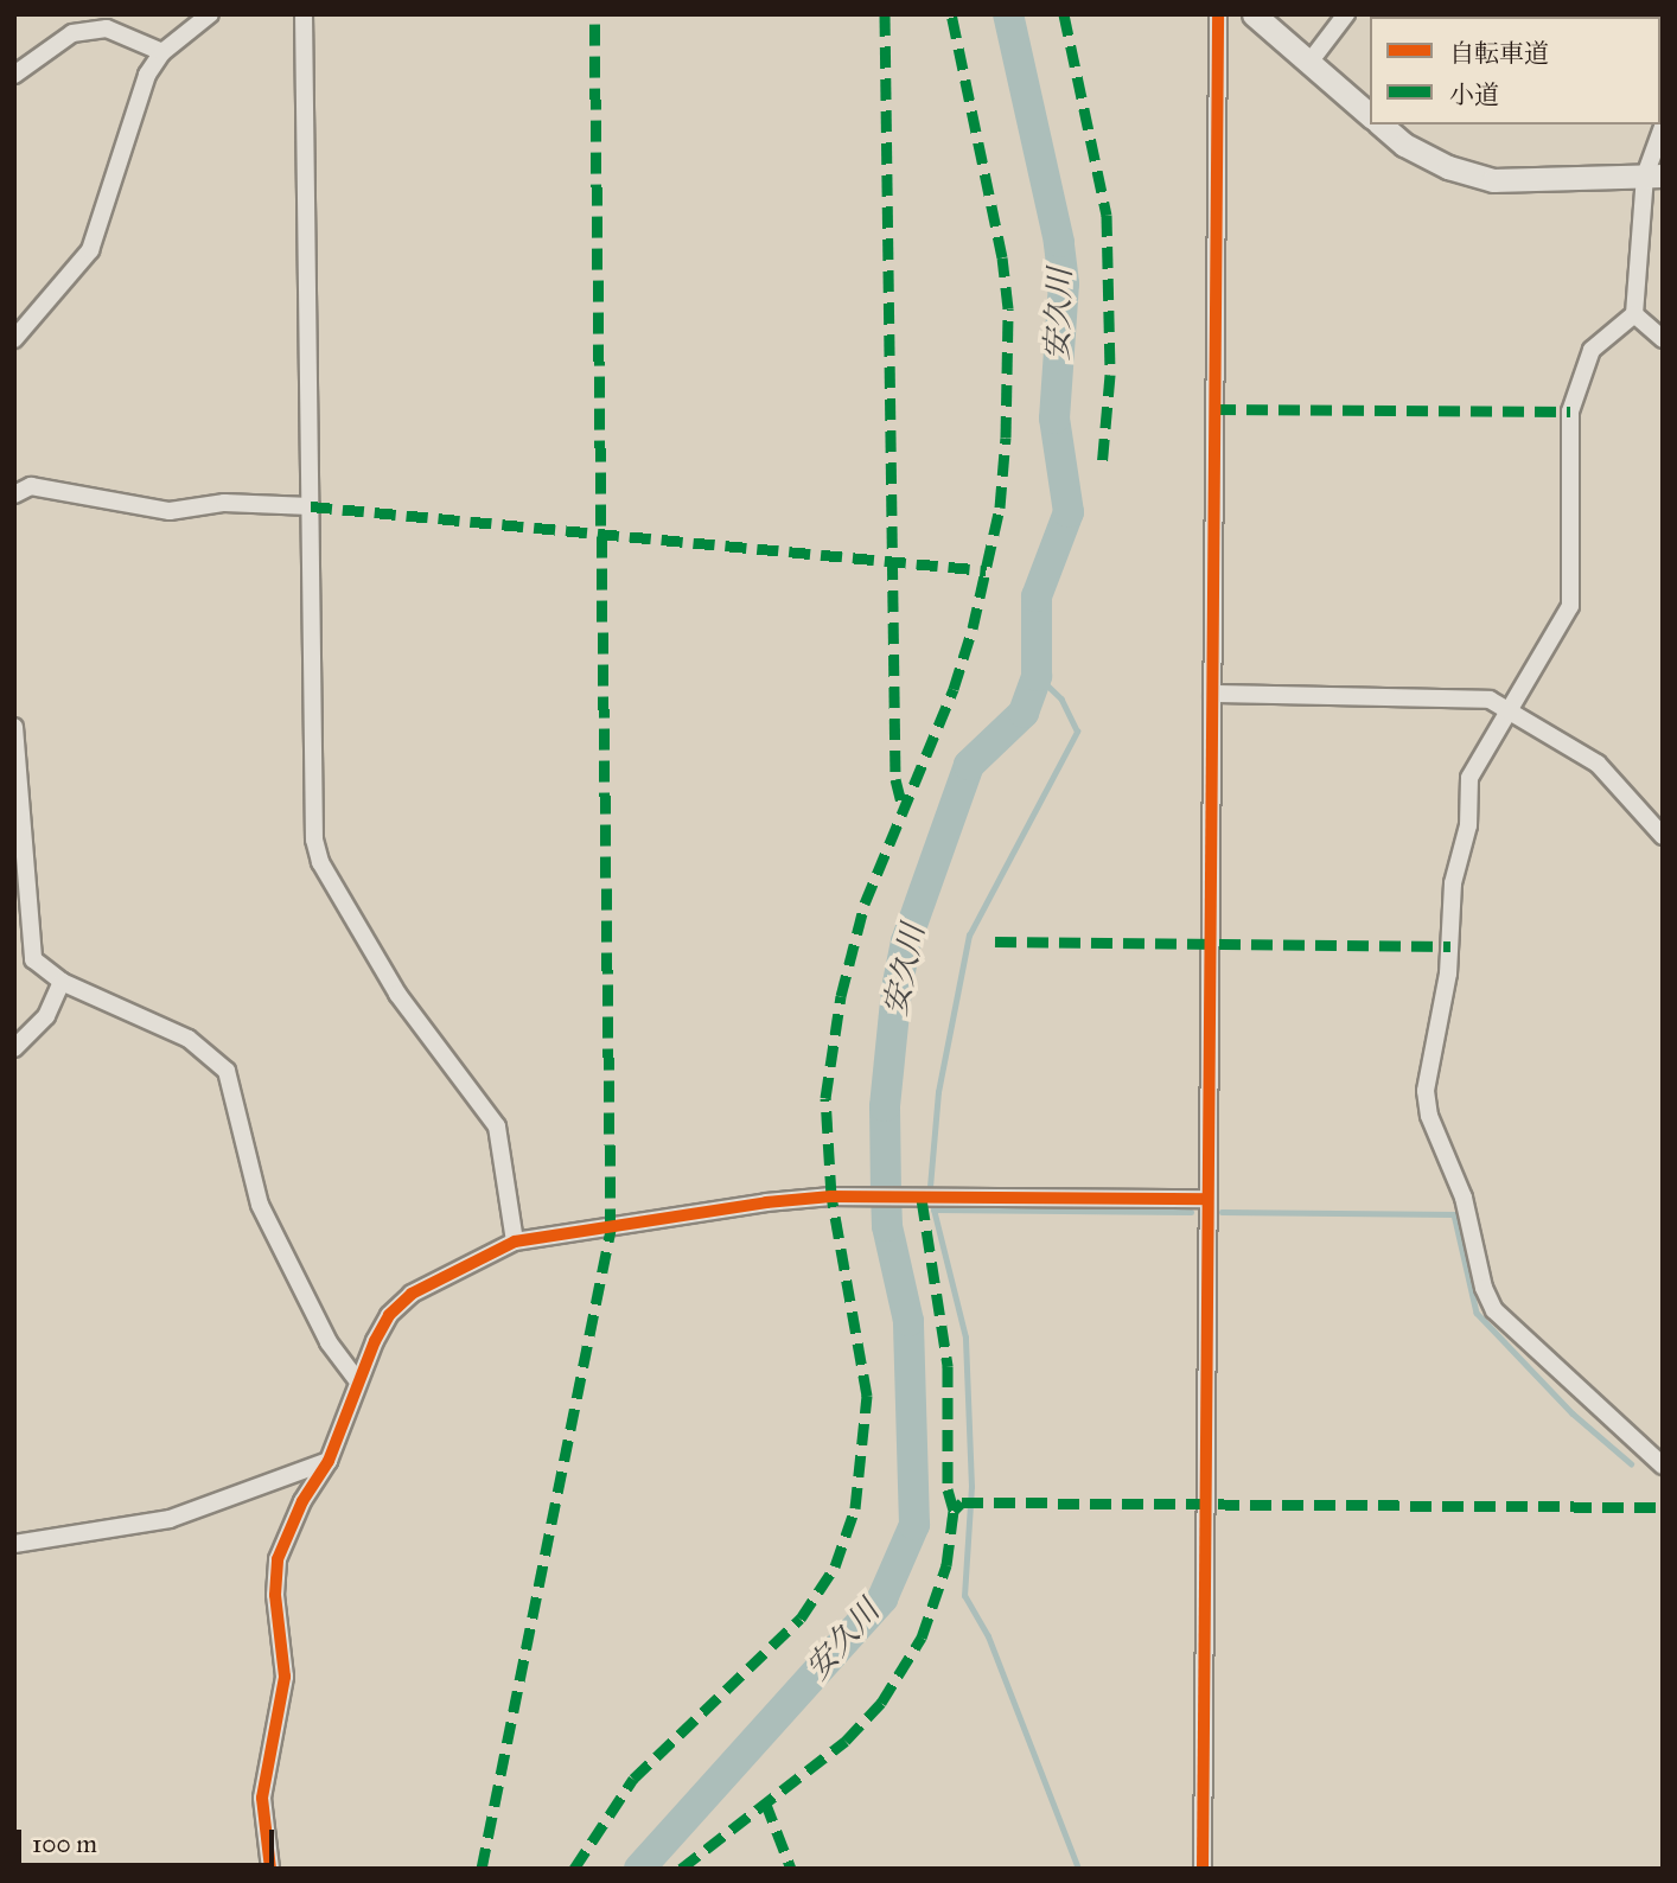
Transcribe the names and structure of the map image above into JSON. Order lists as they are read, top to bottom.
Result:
{
  "water": ["安久川"],
  "legend": ["自転車道", "小道"],
  "scale_bar": "100 m"
}
